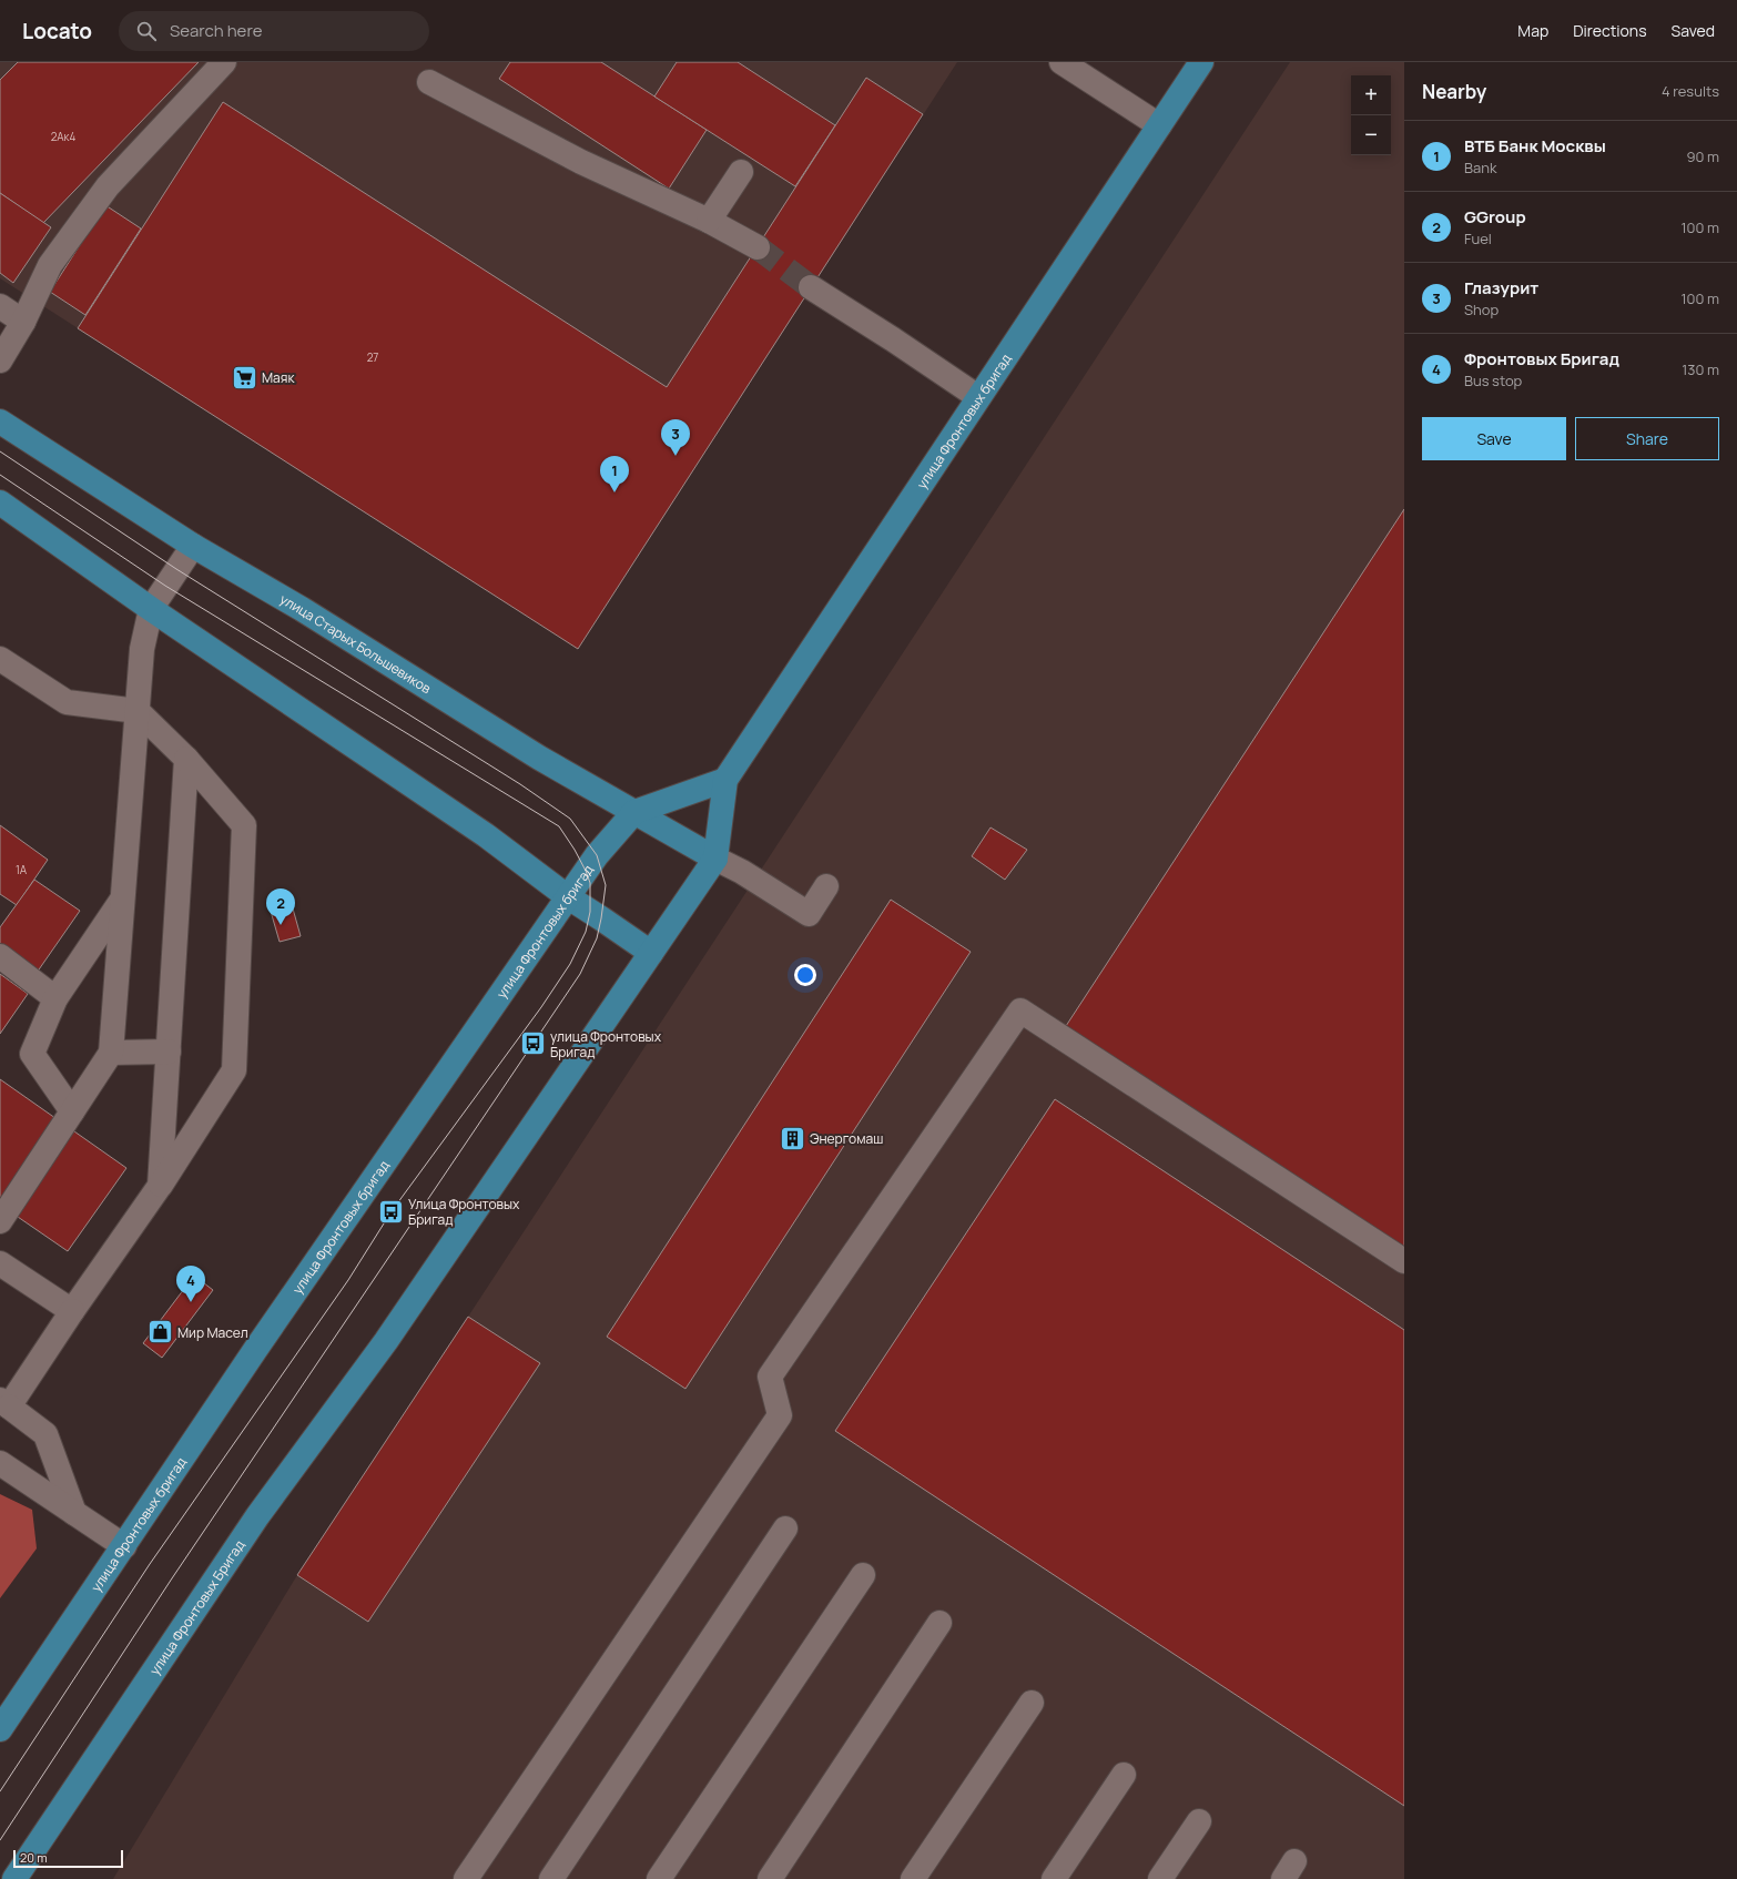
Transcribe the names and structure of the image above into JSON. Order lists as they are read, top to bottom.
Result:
{
  "streets": {
    "main road": ["улица Фронтовых бригад", "улица Старых Большевиков", "улица Фронтовых Бригад"]
  },
  "crossings": [
    ["улица Фронтовых бригад", "улица Старых Большевиков"],
    ["улица Фронтовых бригад", "улица Фронтовых Бригад"]
  ],
  "places": {
    "supermarket": ["Маяк"],
    "bus stop": ["улица Фронтовых Бригад", "Улица Фронтовых Бригад"],
    "building": ["Энергомаш"],
    "shop": ["Мир Масел"]
  },
  "house_numbers": ["2Ак4", "27", "1А"],
  "scale_bar": "20 m",
  "page": {
    "header": "Locato",
    "search": "Search here",
    "nav": ["Map", "Directions", "Saved"],
    "heading": ["Nearby", "4 results"],
    "map_buttons": ["+", "−"],
    "list": [
      {
        "mark": "1",
        "name": "ВТБ Банк Москвы",
        "note": "Bank",
        "value": "90 m"
      },
      {
        "mark": "2",
        "name": "GGroup",
        "note": "Fuel",
        "value": "100 m"
      },
      {
        "mark": "3",
        "name": "Глазурит",
        "note": "Shop",
        "value": "100 m"
      },
      {
        "mark": "4",
        "name": "Фронтовых Бригад",
        "note": "Bus stop",
        "value": "130 m"
      }
    ],
    "buttons": ["Save", "Share"],
    "pins": [
      "3",
      "1",
      "2",
      "4"
    ],
    "scale": "20 m"
  }
}
